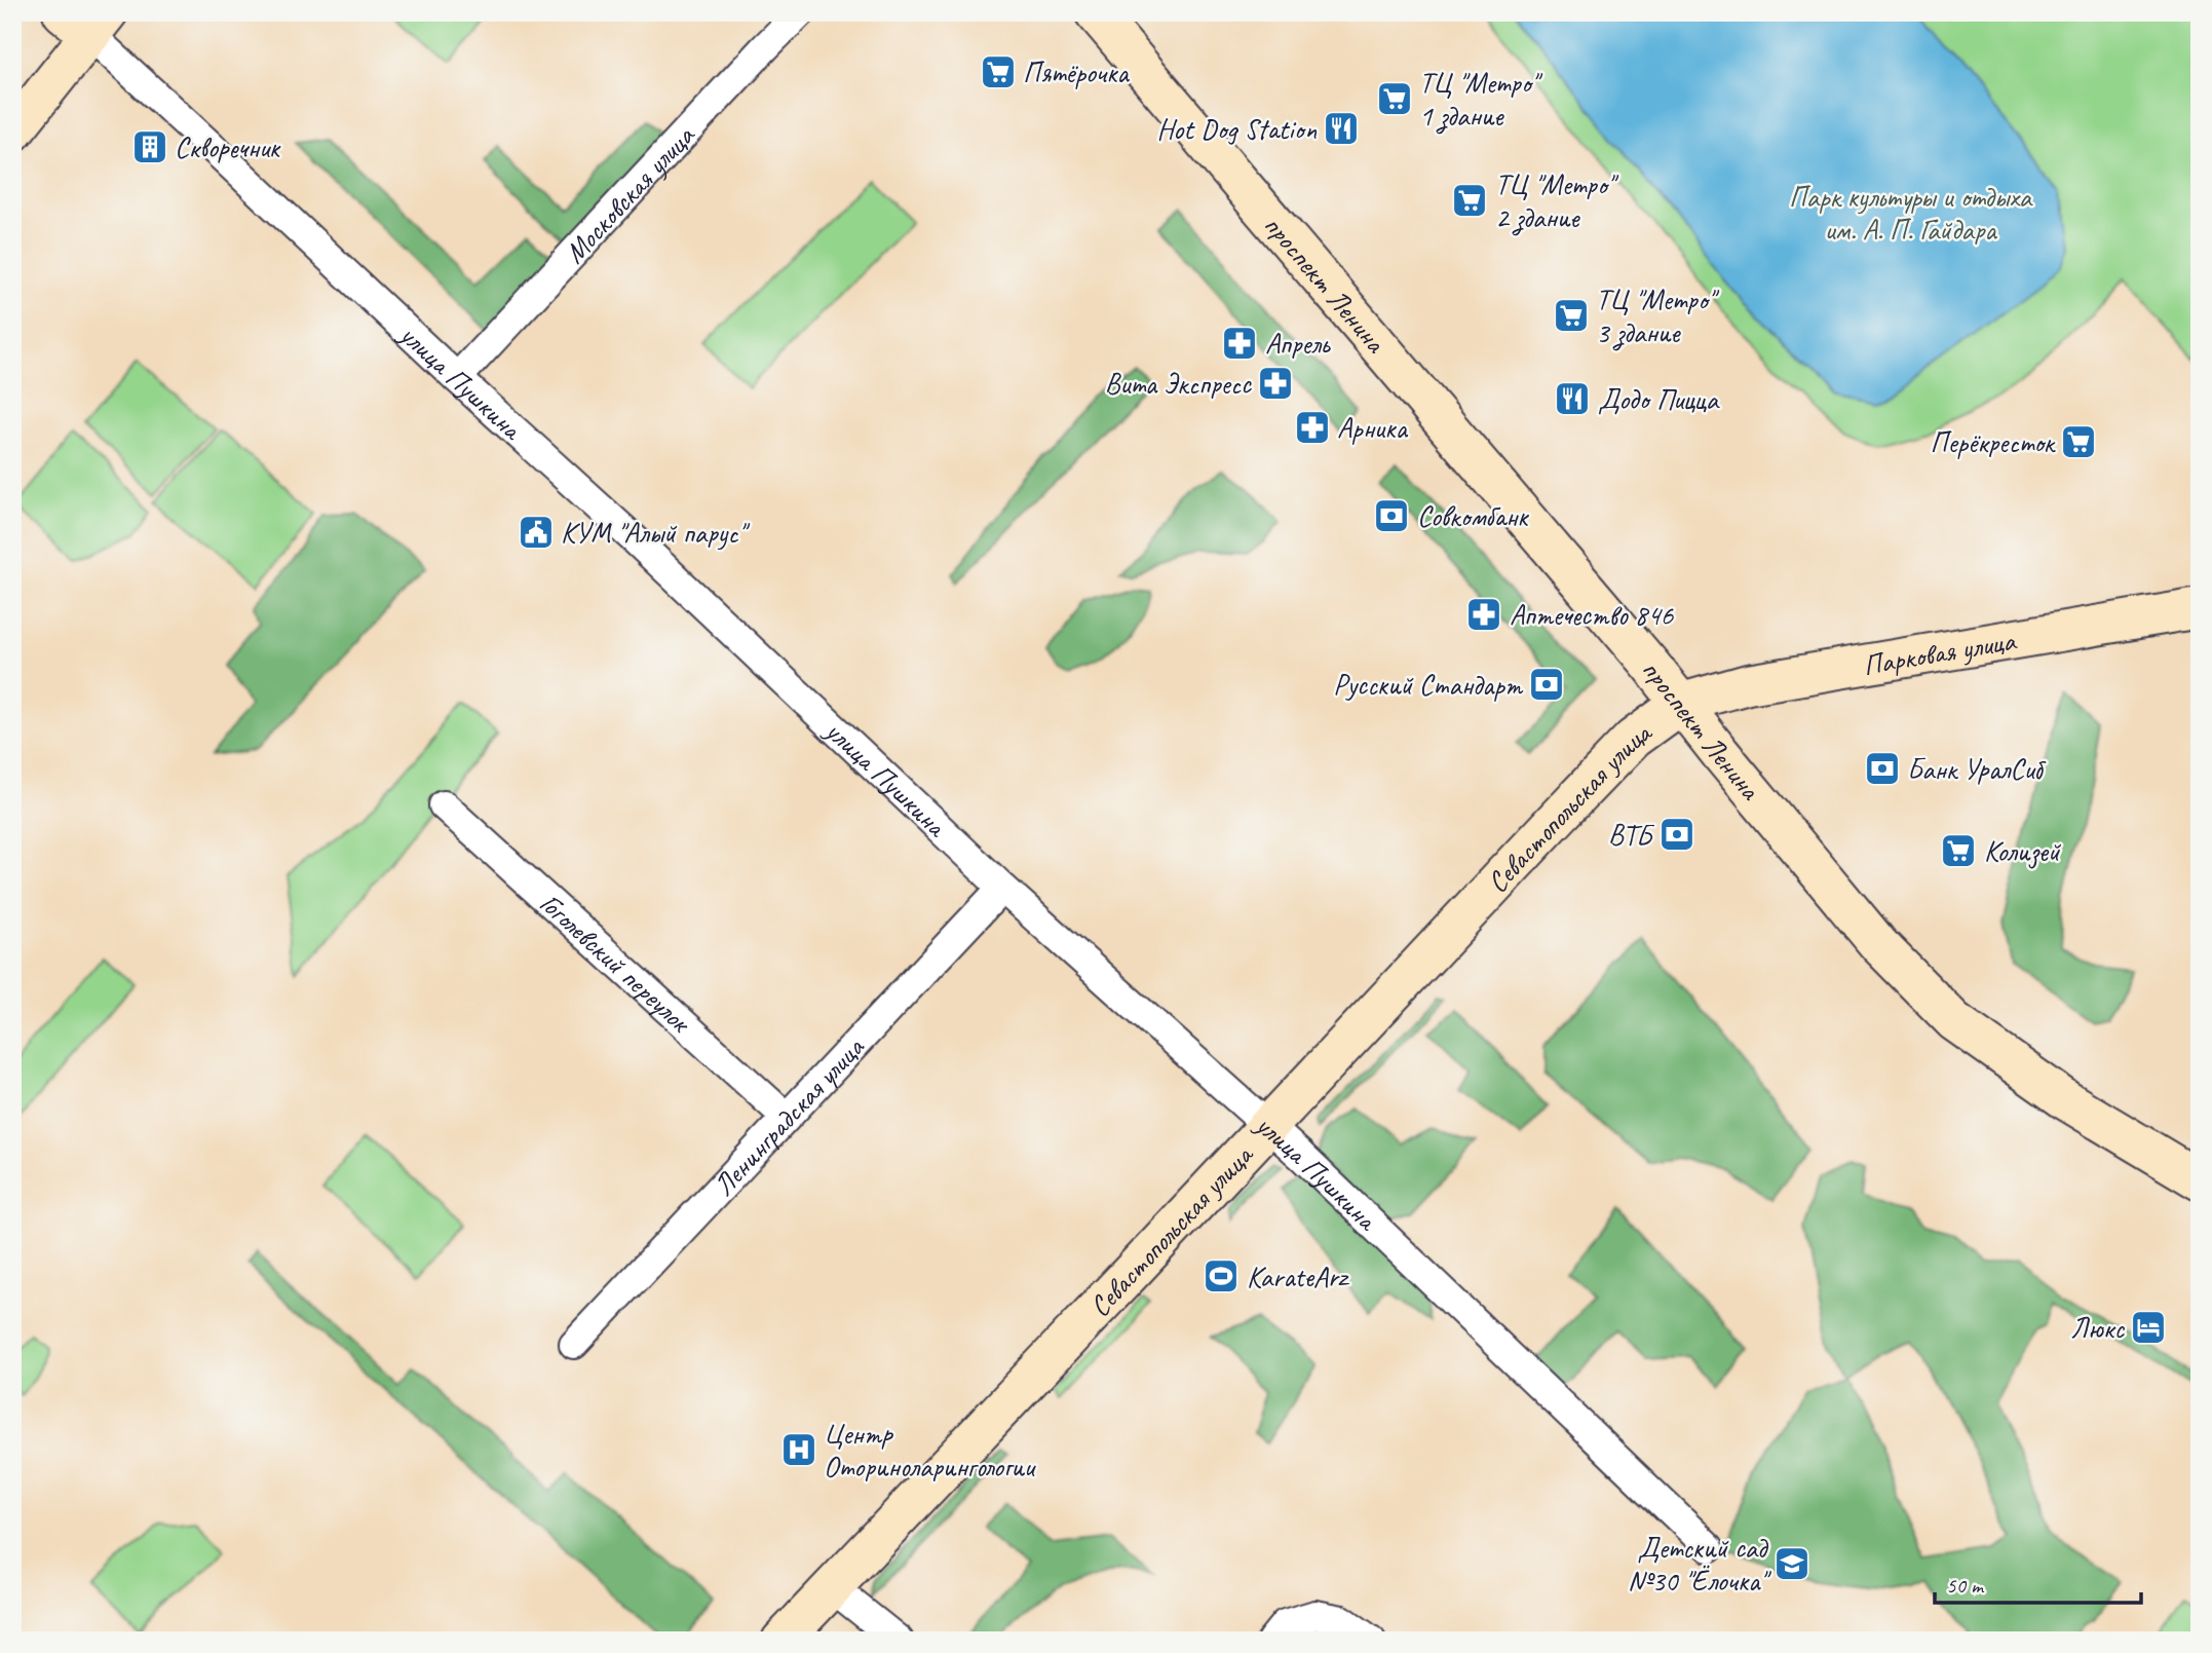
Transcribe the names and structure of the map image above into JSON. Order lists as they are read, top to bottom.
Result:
{
  "streets": {
    "street": [
      "Московская улица",
      "проспект Ленина",
      "улица Пушкина",
      "Парковая улица",
      "Севастопольская улица",
      "Гоголевский переулок",
      "Ленинградская улица"
    ]
  },
  "crossings": [
    ["Московская улица", "улица Пушкина"],
    ["проспект Ленина", "Парковая улица"],
    ["проспект Ленина", "Севастопольская улица"],
    ["улица Пушкина", "Севастопольская улица"],
    ["улица Пушкина", "Ленинградская улица"],
    ["Парковая улица", "Севастопольская улица"],
    ["Гоголевский переулок", "Ленинградская улица"]
  ],
  "parks": ["Парк культуры и отдыха им. А. П. Гайдара"],
  "places": {
    "supermarket": [
      "Пятёрочка",
      "ТЦ \"Метро\" 1 здание",
      "ТЦ \"Метро\" 2 здание",
      "ТЦ \"Метро\" 3 здание",
      "Перёкресток",
      "Колизей"
    ],
    "restaurant": ["Hot Dog Station", "Додо Пицца"],
    "building": ["Скворечник"],
    "pharmacy": [
      "Апрель",
      "Вита Экспресс",
      "Арника",
      "Аптечество 846"
    ],
    "bank": [
      "Совкомбанк",
      "Русский Стандарт",
      "Банк УралСиб",
      "ВТБ"
    ],
    "public building": ["КУМ \"Алый парус\""],
    "sports": ["KarateArz"],
    "hotel": ["Люкс"],
    "hospital": ["Центр Оториноларингологии"],
    "school or university": ["Детский сад №30 \"Ёлочка\""]
  },
  "scale_bar": "50 m"
}
